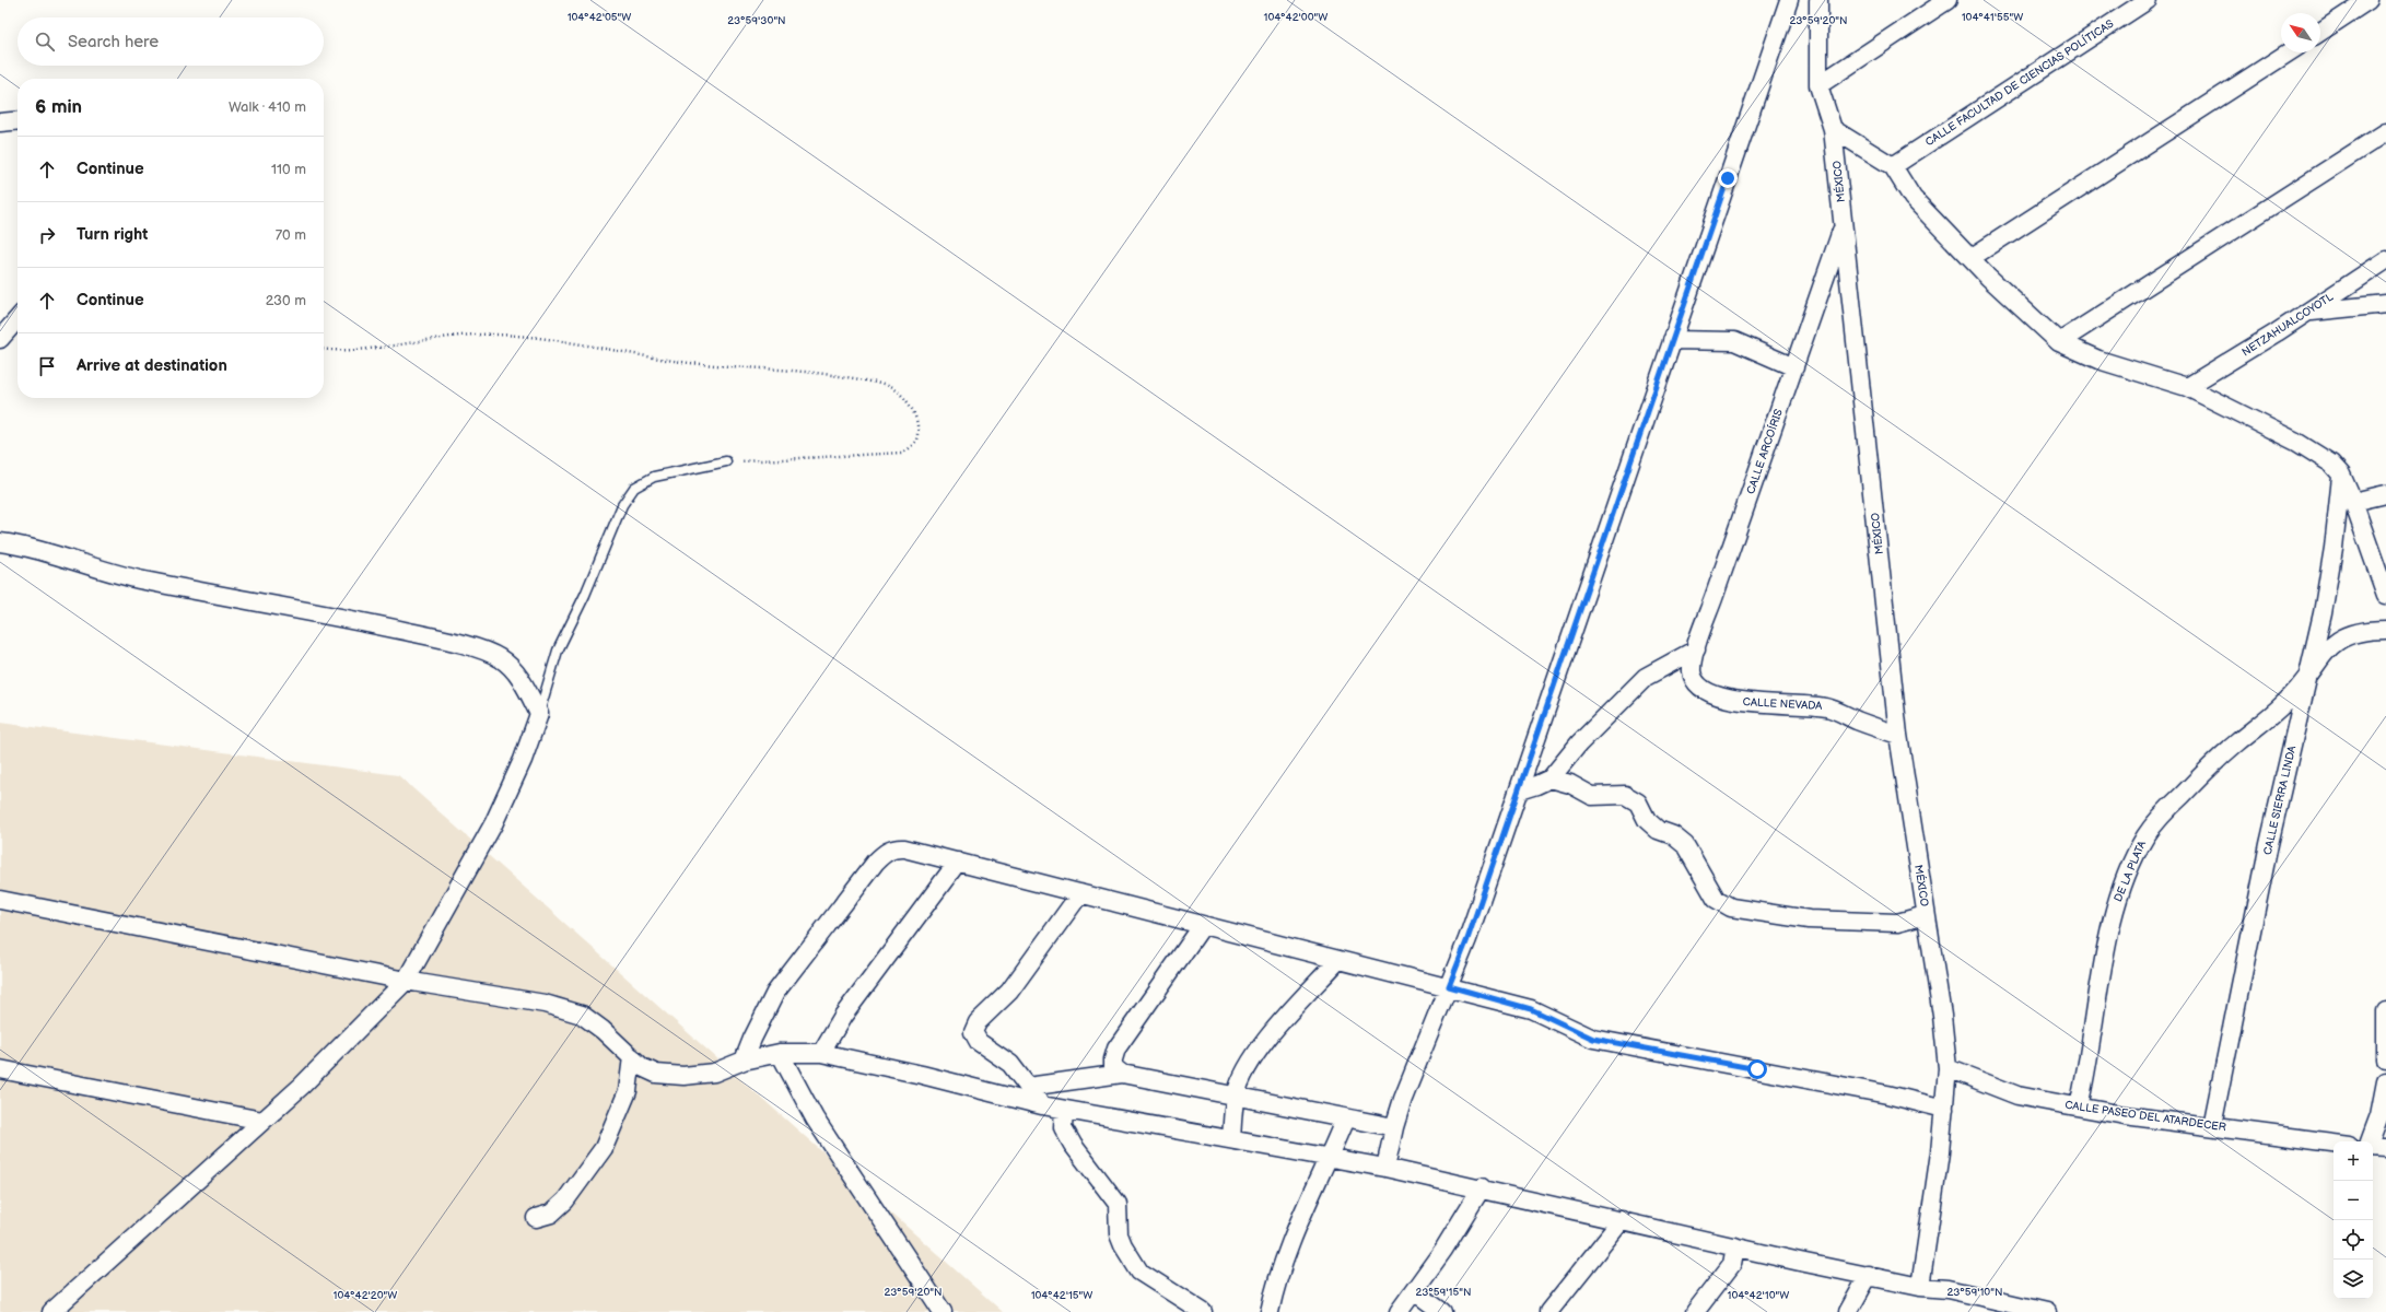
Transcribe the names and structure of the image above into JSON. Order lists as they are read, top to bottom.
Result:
{
  "streets": {
    "street": [
      "CALLE FACULTAD DE CIENCIAS POLÍTICAS",
      "MÉXICO",
      "NETZAHUALCOYOTL",
      "CALLE ARCOÍRIS",
      "CALLE NEVADA",
      "CALLE SIERRA LINDA",
      "DE LA PLATA",
      "CALLE PASEO DEL ATARDECER"
    ]
  },
  "crossings": [
    ["MÉXICO", "CALLE ARCOÍRIS"],
    ["MÉXICO", "CALLE NEVADA"],
    ["MÉXICO", "CALLE PASEO DEL ATARDECER"],
    ["CALLE ARCOÍRIS", "CALLE NEVADA"],
    ["CALLE SIERRA LINDA", "DE LA PLATA"],
    ["CALLE SIERRA LINDA", "CALLE PASEO DEL ATARDECER"],
    ["DE LA PLATA", "CALLE PASEO DEL ATARDECER"]
  ],
  "north": "top left",
  "page": {
    "search": "Search here",
    "heading": ["6 min", "Walk · 410 m"],
    "list": [
      ["Continue", "110 m"],
      ["Turn right", "70 m"],
      ["Continue", "230 m"],
      "Arrive at destination"
    ],
    "map_buttons": ["+", "−"]
  },
  "coordinates": [
    "104°41'55\"W",
    "104°42'05\"W",
    "104°42'00\"W",
    "23°59'30\"N",
    "23°59'20\"N",
    "23°59'15\"N",
    "23°59'10\"N",
    "104°42'20\"W",
    "104°42'15\"W",
    "104°42'10\"W"
  ]
}
